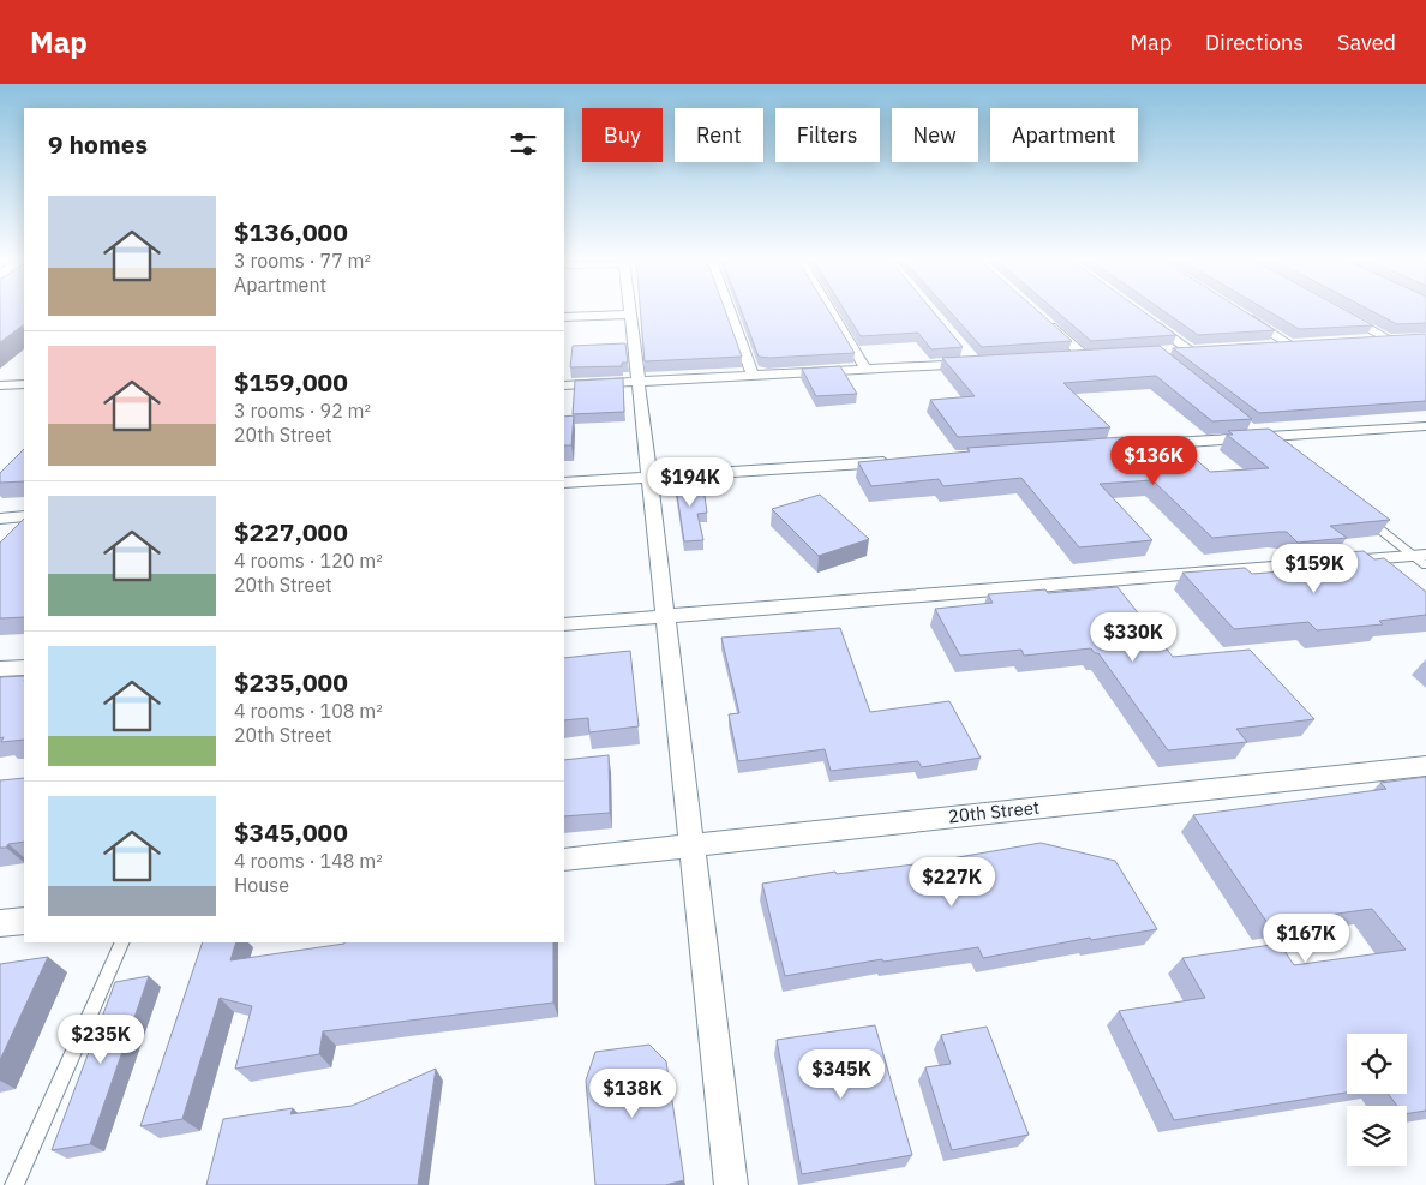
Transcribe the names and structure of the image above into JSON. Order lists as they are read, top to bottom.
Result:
{
  "streets": {
    "street": ["20th Street"]
  },
  "page": {
    "header": "Map",
    "nav": ["Map", "Directions", "Saved"],
    "chip": [
      "Buy",
      "Rent",
      "Filters",
      "New",
      "Apartment"
    ],
    "heading": "9 homes",
    "list": [
      {
        "name": "$136,000",
        "note": "3 rooms · 77 m² · Apartment"
      },
      {
        "name": "$159,000",
        "note": "3 rooms · 92 m² · 20th Street"
      },
      {
        "name": "$227,000",
        "note": "4 rooms · 120 m² · 20th Street"
      },
      {
        "name": "$235,000",
        "note": "4 rooms · 108 m² · 20th Street"
      },
      {
        "name": "$345,000",
        "note": "4 rooms · 148 m² · House"
      }
    ],
    "price": [
      "$136K",
      "$194K",
      "$159K",
      "$330K",
      "$227K",
      "$167K",
      "$235K",
      "$345K",
      "$138K"
    ]
  }
}
